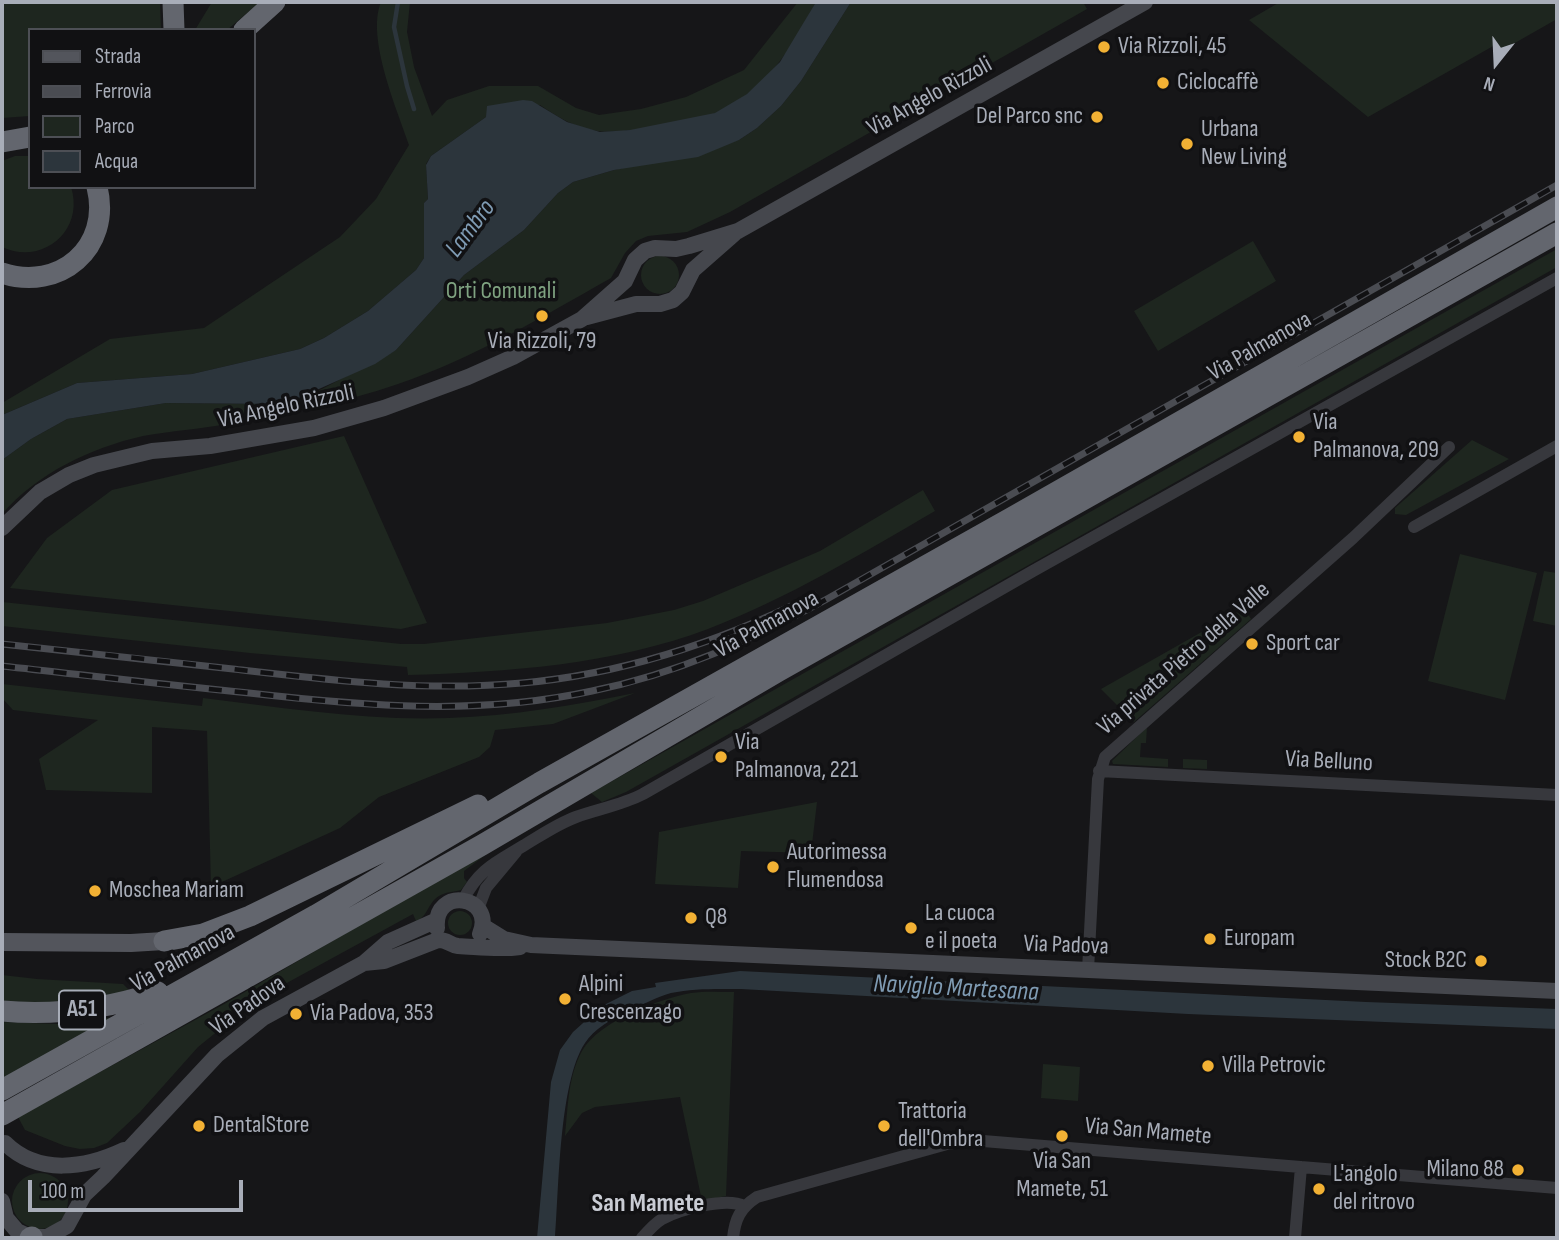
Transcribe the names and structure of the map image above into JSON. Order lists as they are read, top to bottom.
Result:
{
  "streets": {
    "highway": ["Via Palmanova", "A51"],
    "street": [
      "Via Angelo Rizzoli",
      "Via privata Pietro della Valle",
      "Via Belluno",
      "Via Padova",
      "Via San Mamete"
    ]
  },
  "crossings": [
    ["Via Palmanova", "A51"],
    ["Via privata Pietro della Valle", "Via Belluno"],
    ["Via privata Pietro della Valle", "Via Padova"]
  ],
  "districts": ["San Mamete"],
  "water": ["Lambro", "Naviglio Martesana"],
  "parks": ["Orti Comunali"],
  "places": [
    "Via Rizzoli, 45",
    "Ciclocaffè",
    "Del Parco snc",
    "Urbana New Living",
    "Via Rizzoli, 79",
    "Via Palmanova, 209",
    "Sport car",
    "Via Palmanova, 221",
    "Autorimessa Flumendosa",
    "Moschea Mariam",
    "Q8",
    "La cuoca e il poeta",
    "Europam",
    "Stock B2C",
    "Alpini Crescenzago",
    "Via Padova, 353",
    "Villa Petrovic",
    "DentalStore",
    "Trattoria dell'Ombra",
    "Via San Mamete, 51",
    "Milano 88",
    "L'angolo del ritrovo"
  ],
  "legend": [
    "Strada",
    "Ferrovia",
    "Parco",
    "Acqua"
  ],
  "scale_bar": "100 m",
  "north": "bottom"
}
